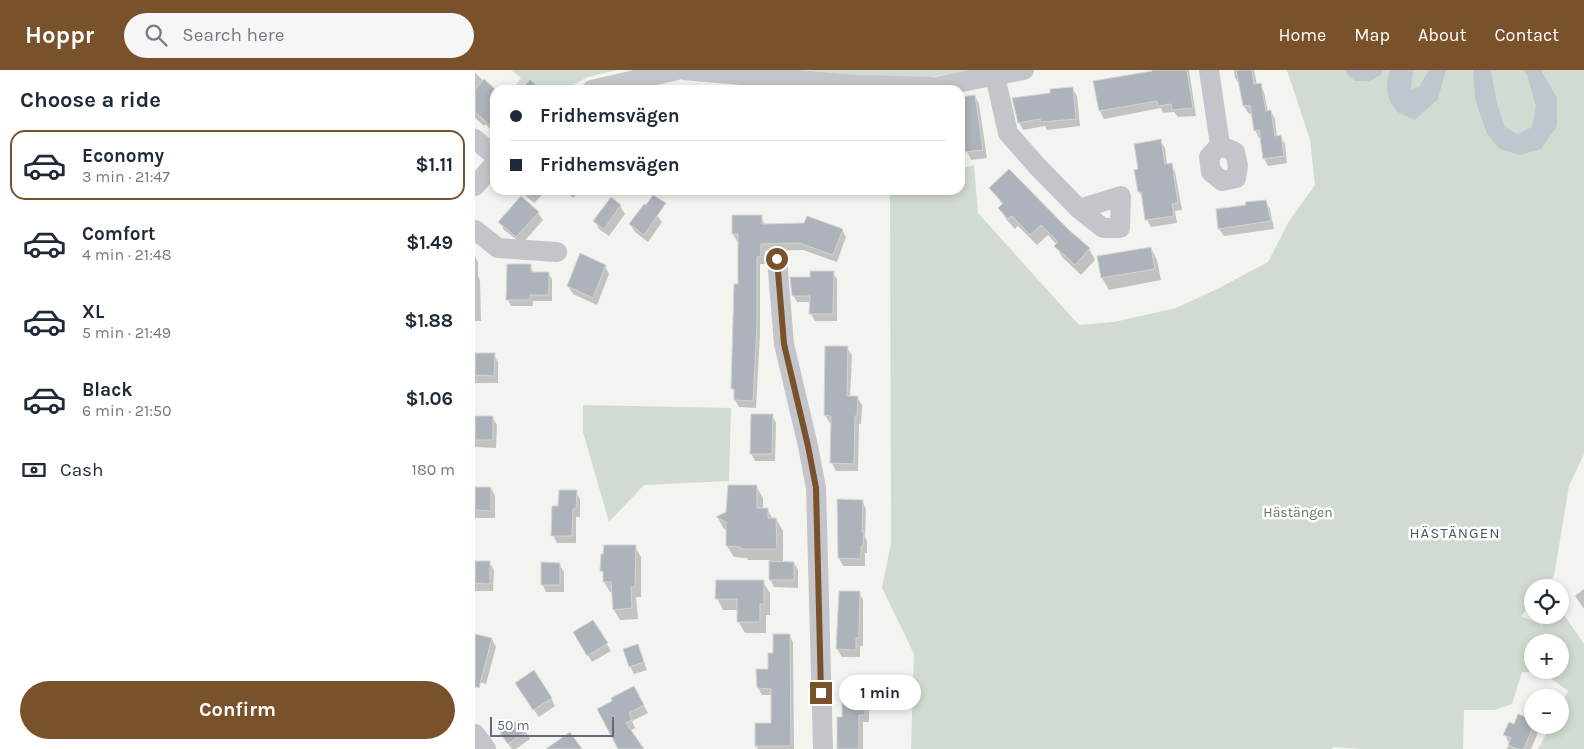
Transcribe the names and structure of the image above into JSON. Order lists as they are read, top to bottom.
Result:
{
  "districts": ["HÄSTÄNGEN"],
  "parks": ["Hästängen"],
  "scale_bar": "50 m",
  "page": {
    "header": "Hoppr",
    "search": "Search here",
    "nav": [
      "Home",
      "Map",
      "About",
      "Contact"
    ],
    "heading": "Choose a ride",
    "banner": ["Fridhemsvägen", "Fridhemsvägen"],
    "list": [
      {
        "name": "Economy",
        "note": "3 min · 21:47",
        "value": "$1.11"
      },
      {
        "name": "Comfort",
        "note": "4 min · 21:48",
        "value": "$1.49"
      },
      {
        "name": "XL",
        "note": "5 min · 21:49",
        "value": "$1.88"
      },
      {
        "name": "Black",
        "note": "6 min · 21:50",
        "value": "$1.06"
      }
    ],
    "pay": ["Cash", "180 m"],
    "map_buttons": ["+", "−"],
    "buttons": "Confirm",
    "bubble": "1 min",
    "scale": "50 m"
  }
}
